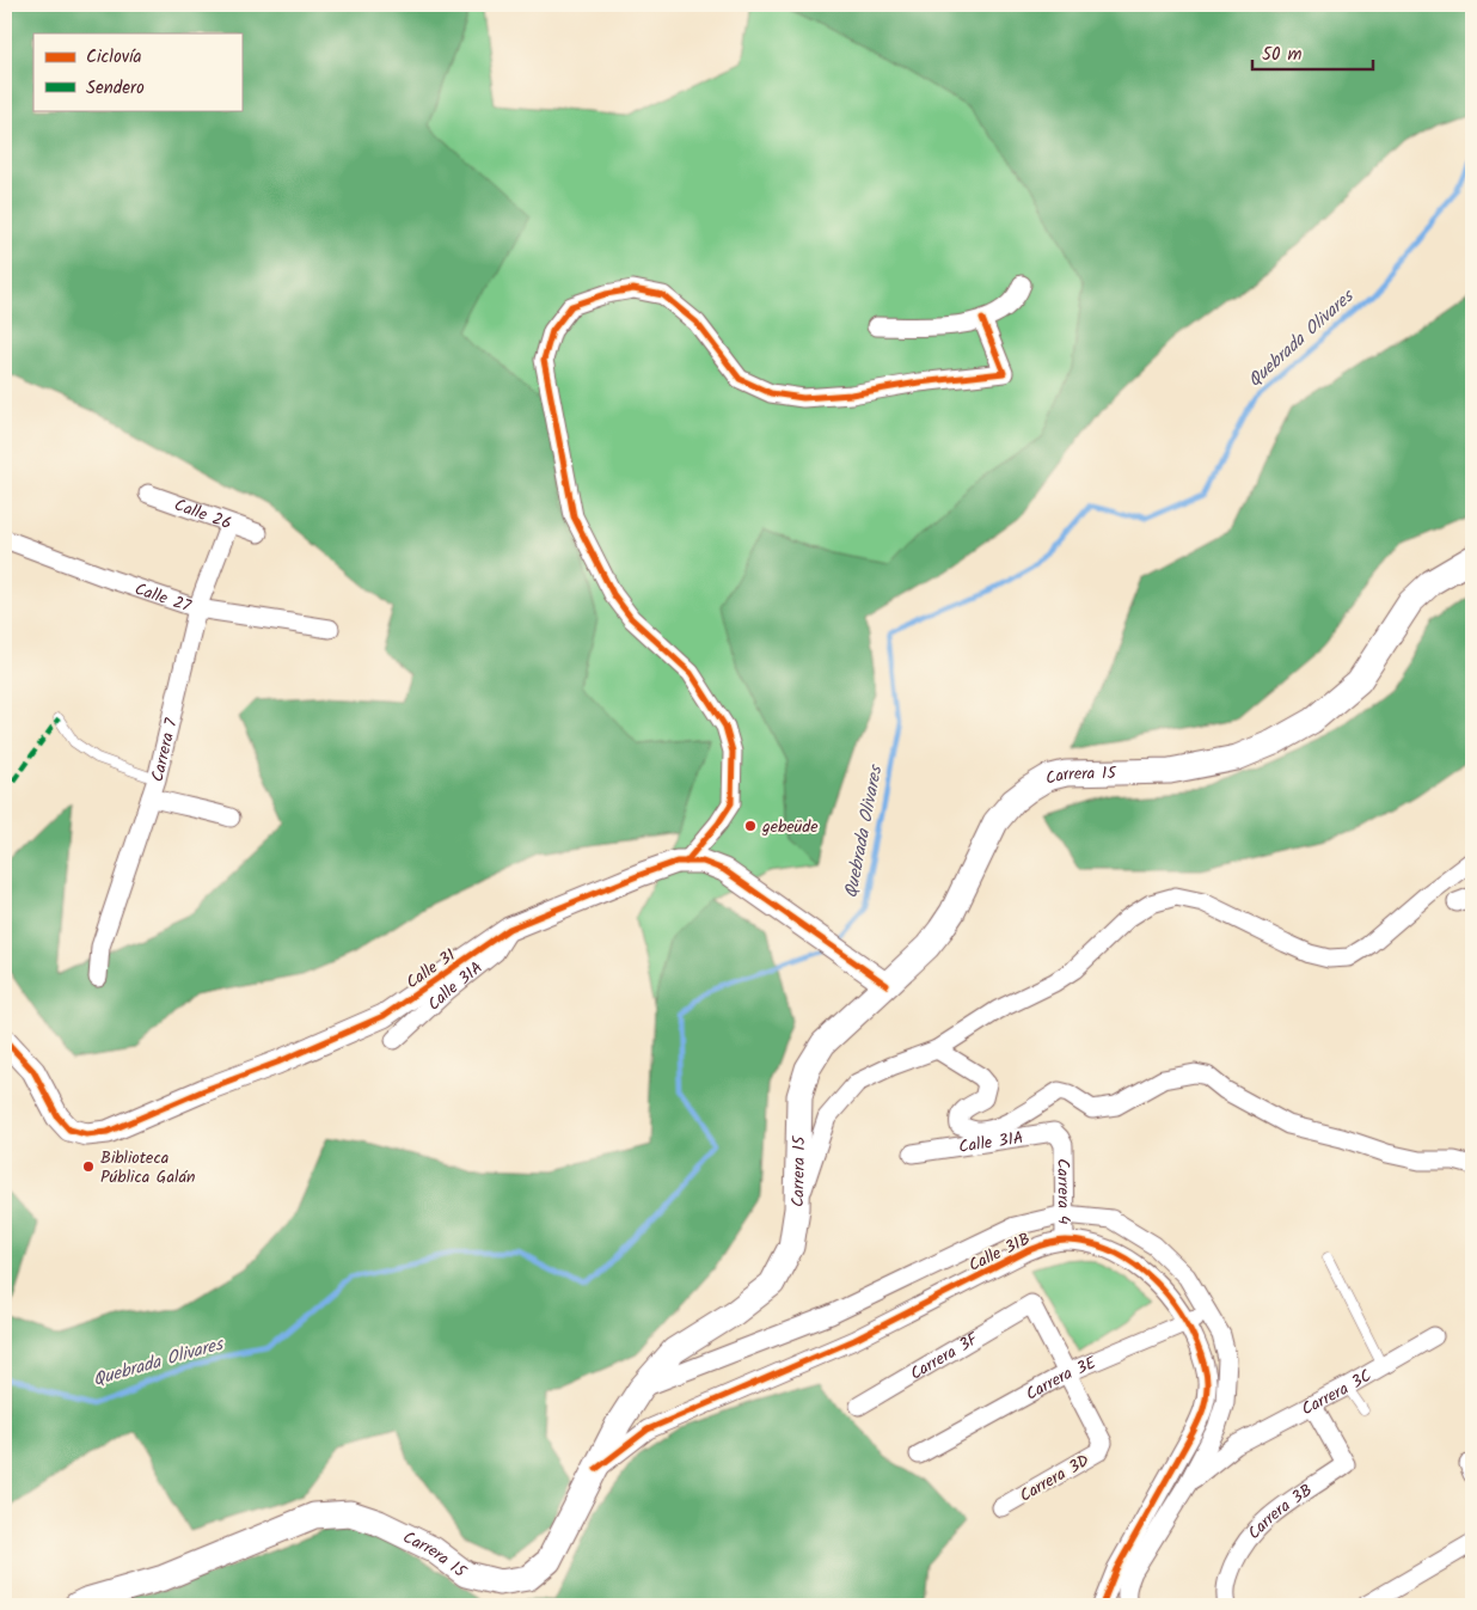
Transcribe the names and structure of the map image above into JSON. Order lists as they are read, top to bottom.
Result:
{
  "streets": {
    "main road": ["Carrera 15"],
    "street": [
      "Calle 26",
      "Calle 27",
      "Carrera 7",
      "Calle 31",
      "Calle 31A",
      "Carrera 4",
      "Calle 31B",
      "Carrera 3F",
      "Carrera 3E",
      "Carrera 3C",
      "Carrera 3D",
      "Carrera 3B"
    ]
  },
  "crossings": [
    ["Calle 26", "Carrera 7"],
    ["Calle 27", "Carrera 7"],
    ["Carrera 15", "Calle 31"],
    ["Carrera 15", "Calle 31B"],
    ["Calle 31", "Calle 31A"],
    ["Calle 31A", "Carrera 4"],
    ["Carrera 4", "Calle 31B"],
    ["Calle 31B", "Carrera 3E"],
    ["Calle 31B", "Carrera 3C"],
    ["Carrera 3F", "Carrera 3E"],
    ["Carrera 3F", "Carrera 3D"],
    ["Carrera 3E", "Carrera 3D"],
    ["Carrera 3C", "Carrera 3B"]
  ],
  "water": ["Quebrada Olivares"],
  "places": ["gebeüde", "Biblioteca Pública Galán"],
  "legend": ["Ciclovía", "Sendero"],
  "scale_bar": "50 m"
}
